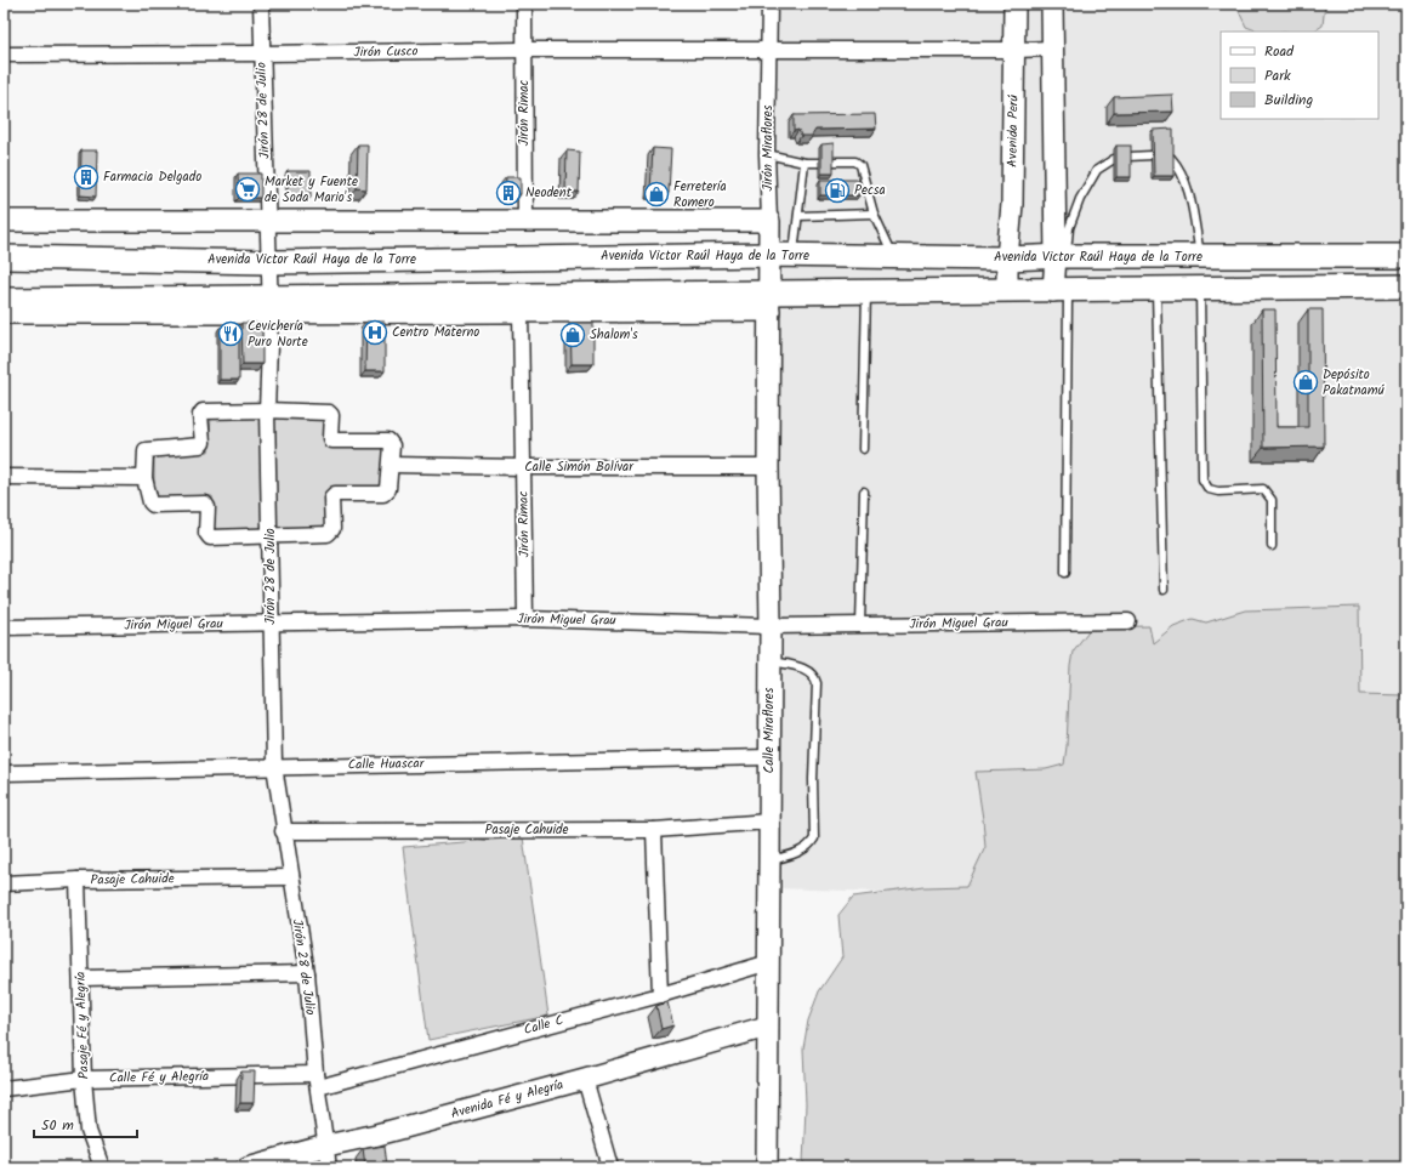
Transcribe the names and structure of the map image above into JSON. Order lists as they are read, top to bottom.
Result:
{
  "streets": {
    "main road": ["Avenida Victor Raúl Haya de la Torre"],
    "street": [
      "Jirón Cusco",
      "Jirón 28 de Julio",
      "Jirón Rimac",
      "Avenida Perú",
      "Jirón Miraflores",
      "Calle Simón Bolívar",
      "Jirón Miguel Grau",
      "Calle Miraflores",
      "Calle Huascar",
      "Pasaje Cahuide",
      "Pasaje Fé y Alegría",
      "Calle C",
      "Calle Fé y Alegría",
      "Avenida Fé y Alegría"
    ]
  },
  "crossings": [
    ["Jirón Cusco", "Jirón 28 de Julio"],
    ["Jirón Cusco", "Jirón Rimac"],
    ["Jirón Cusco", "Avenida Perú"],
    ["Jirón Cusco", "Jirón Miraflores"],
    ["Jirón 28 de Julio", "Avenida Victor Raúl Haya de la Torre"],
    ["Jirón 28 de Julio", "Jirón Miguel Grau"],
    ["Jirón 28 de Julio", "Calle Huascar"],
    ["Jirón 28 de Julio", "Pasaje Cahuide"],
    ["Jirón 28 de Julio", "Calle C"],
    ["Jirón 28 de Julio", "Calle Fé y Alegría"],
    ["Jirón 28 de Julio", "Avenida Fé y Alegría"],
    ["Jirón Rimac", "Calle Simón Bolívar"],
    ["Jirón Rimac", "Jirón Miguel Grau"],
    ["Avenida Perú", "Avenida Victor Raúl Haya de la Torre"],
    ["Jirón Miraflores", "Avenida Victor Raúl Haya de la Torre"],
    ["Jirón Miraflores", "Calle Miraflores"],
    ["Calle Simón Bolívar", "Calle Miraflores"],
    ["Jirón Miguel Grau", "Calle Miraflores"],
    ["Calle Miraflores", "Calle Huascar"],
    ["Calle Miraflores", "Pasaje Cahuide"],
    ["Calle Miraflores", "Calle C"],
    ["Calle Miraflores", "Avenida Fé y Alegría"],
    ["Pasaje Cahuide", "Pasaje Fé y Alegría"],
    ["Pasaje Fé y Alegría", "Calle Fé y Alegría"],
    ["Calle C", "Calle Fé y Alegría"]
  ],
  "places": {
    "building": ["Farmacia Delgado", "Neodent"],
    "supermarket": ["Market y Fuente de Soda Mario's"],
    "fuel station": ["Pecsa"],
    "shop": ["Ferretería Romero", "Shalom's", "Depósito Pakatnamú"],
    "hospital": ["Centro Materno"],
    "restaurant": ["Cevichería Puro Norte"]
  },
  "legend": ["Road", "Park", "Building"],
  "scale_bar": "50 m"
}
